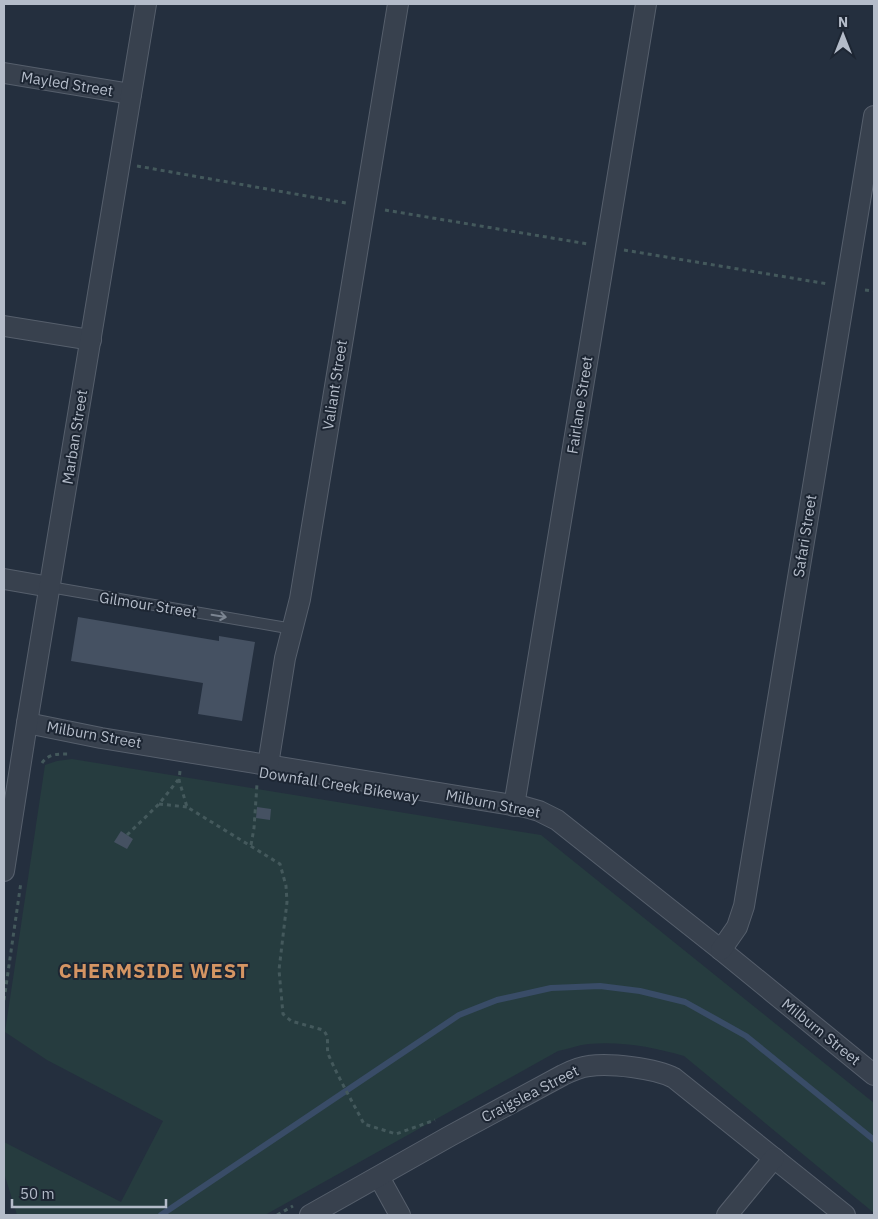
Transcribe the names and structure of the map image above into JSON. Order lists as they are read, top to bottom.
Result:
{
  "streets": {
    "street": [
      "Mayled Street",
      "Valiant Street",
      "Fairlane Street",
      "Marban Street",
      "Safari Street",
      "Gilmour Street",
      "Milburn Street",
      "Craigslea Street"
    ],
    "path": ["Downfall Creek Bikeway"]
  },
  "crossings": [
    ["Mayled Street", "Marban Street"],
    ["Valiant Street", "Gilmour Street"],
    ["Valiant Street", "Milburn Street"],
    ["Fairlane Street", "Milburn Street"],
    ["Marban Street", "Gilmour Street"],
    ["Marban Street", "Milburn Street"],
    ["Safari Street", "Milburn Street"]
  ],
  "one_way": ["Gilmour Street"],
  "districts": ["CHERMSIDE WEST"],
  "scale_bar": "50 m",
  "north": "top"
}
